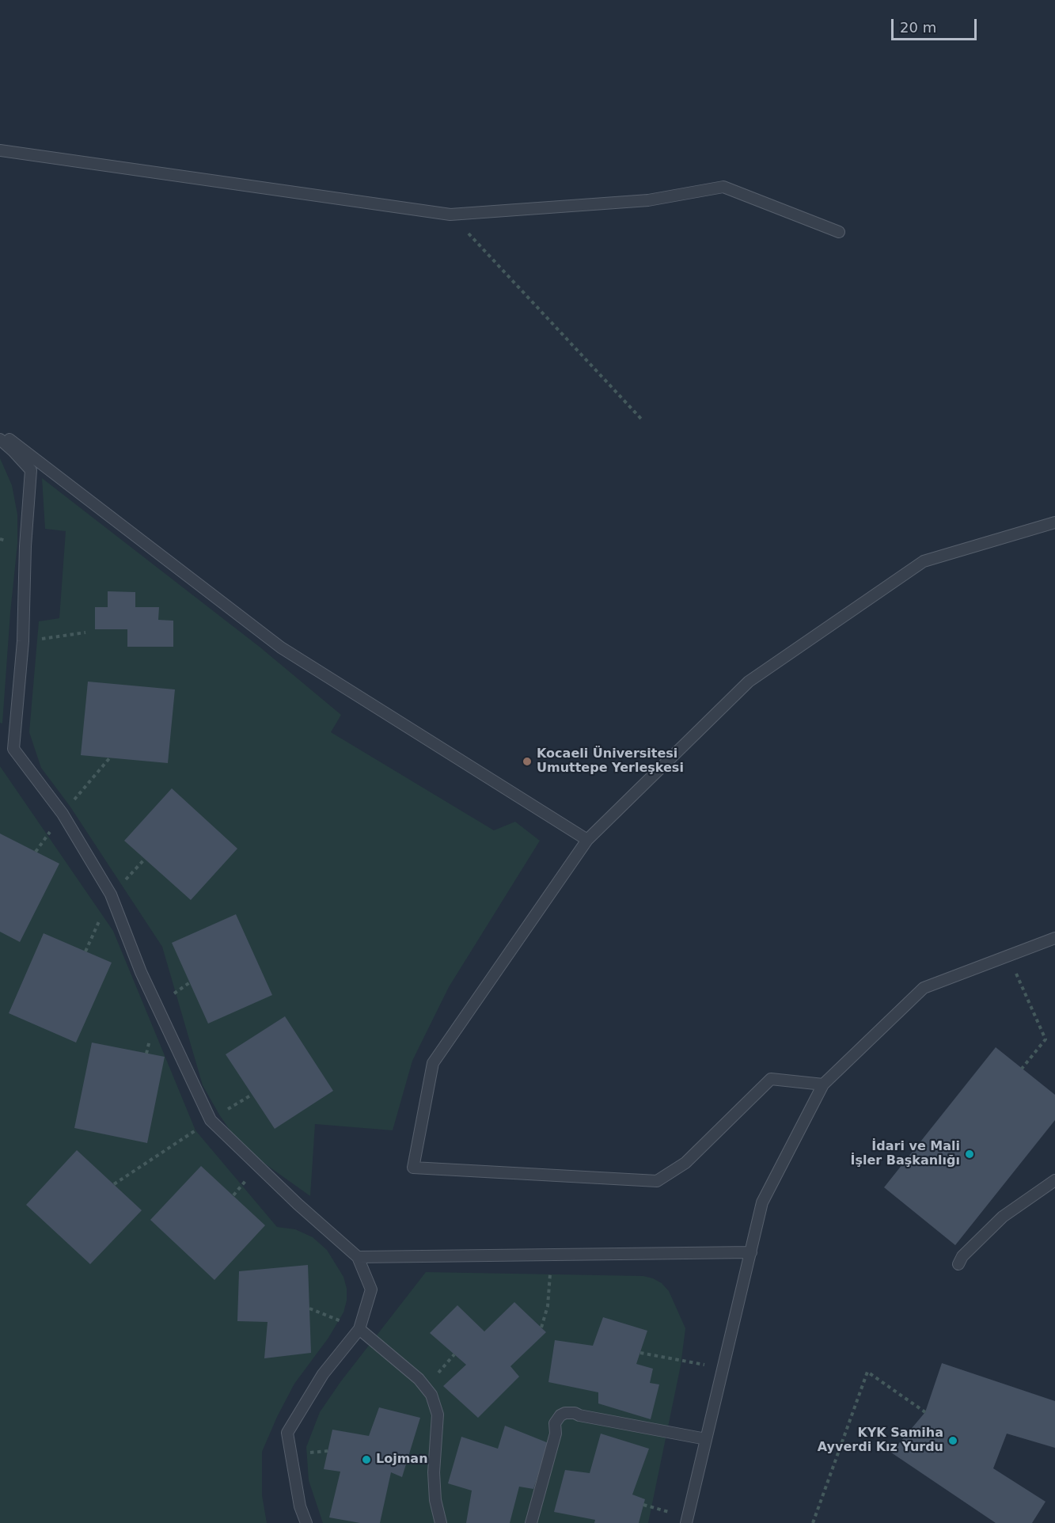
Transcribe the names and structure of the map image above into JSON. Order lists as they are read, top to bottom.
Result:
{
  "places": [
    "Kocaeli Üniversitesi Umuttepe Yerleşkesi",
    "İdari ve Mali İşler Başkanlığı",
    "KYK Samiha Ayverdi Kız Yurdu",
    "Lojman"
  ],
  "scale_bar": "20 m"
}
